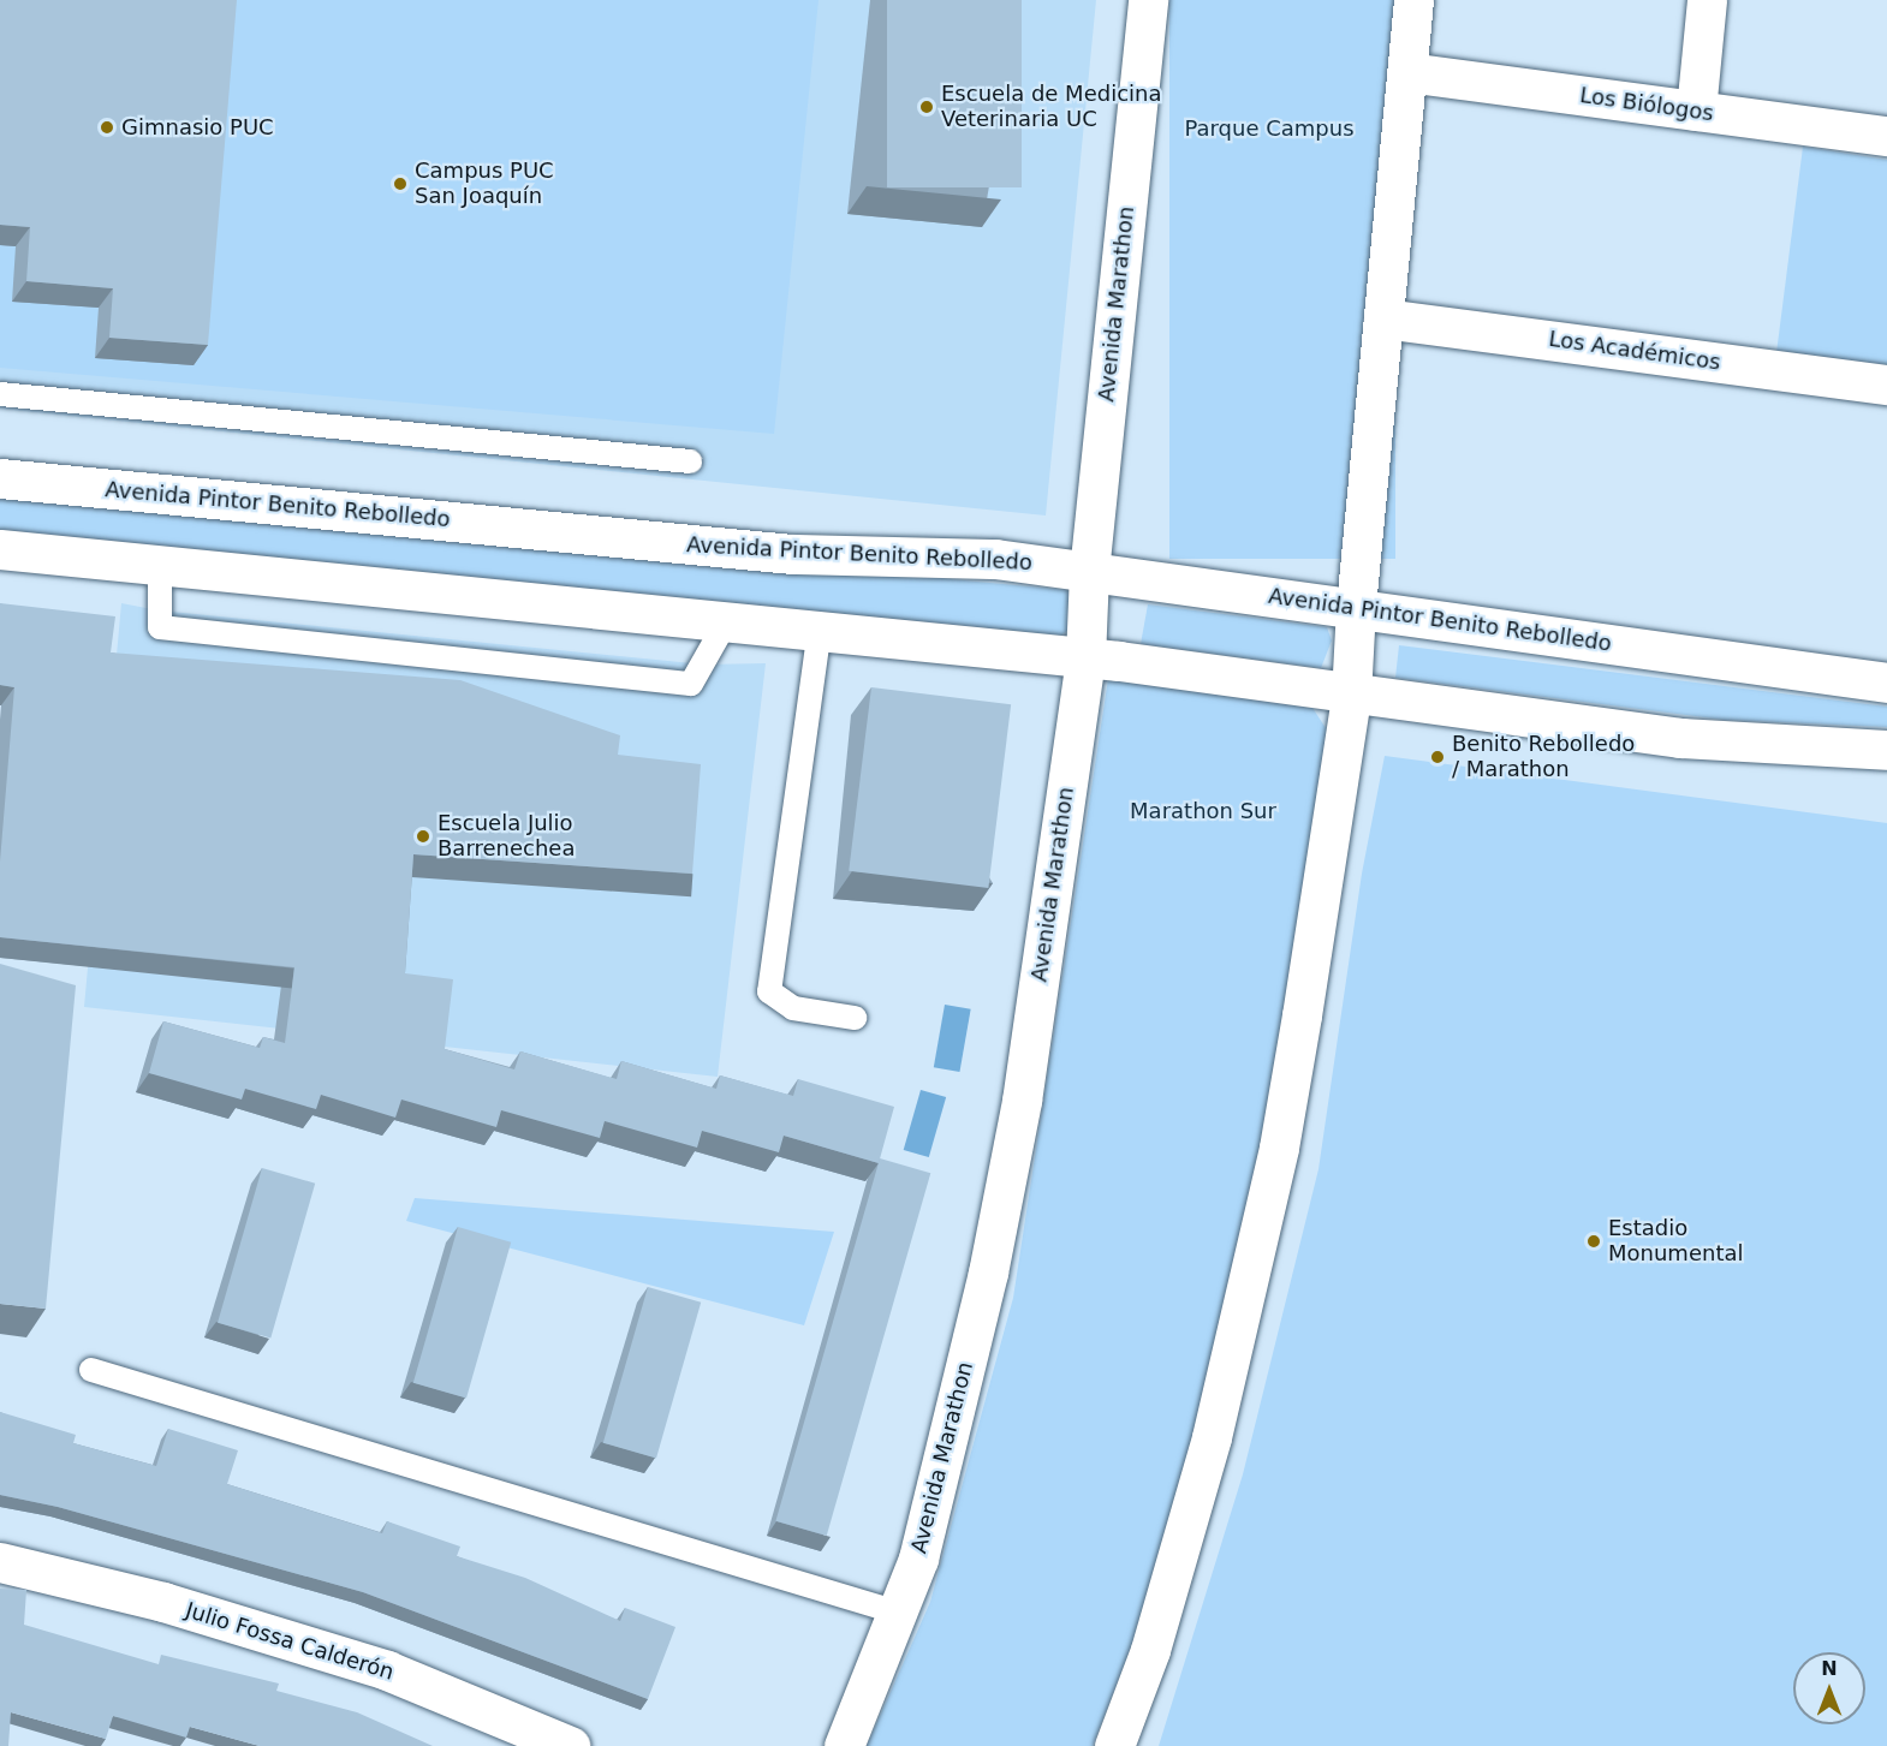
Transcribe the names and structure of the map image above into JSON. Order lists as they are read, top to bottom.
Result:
{
  "streets": {
    "street": [
      "Los Biólogos",
      "Avenida Marathon",
      "Los Académicos",
      "Avenida Pintor Benito Rebolledo",
      "Julio Fossa Calderón"
    ]
  },
  "crossings": [
    ["Avenida Marathon", "Avenida Pintor Benito Rebolledo"]
  ],
  "parks": ["Parque Campus", "Marathon Sur"],
  "places": [
    "Escuela de Medicina Veterinaria UC",
    "Gimnasio PUC",
    "Campus PUC San Joaquín",
    "Benito Rebolledo / Marathon",
    "Escuela Julio Barrenechea",
    "Estadio Monumental"
  ],
  "north": "top"
}
